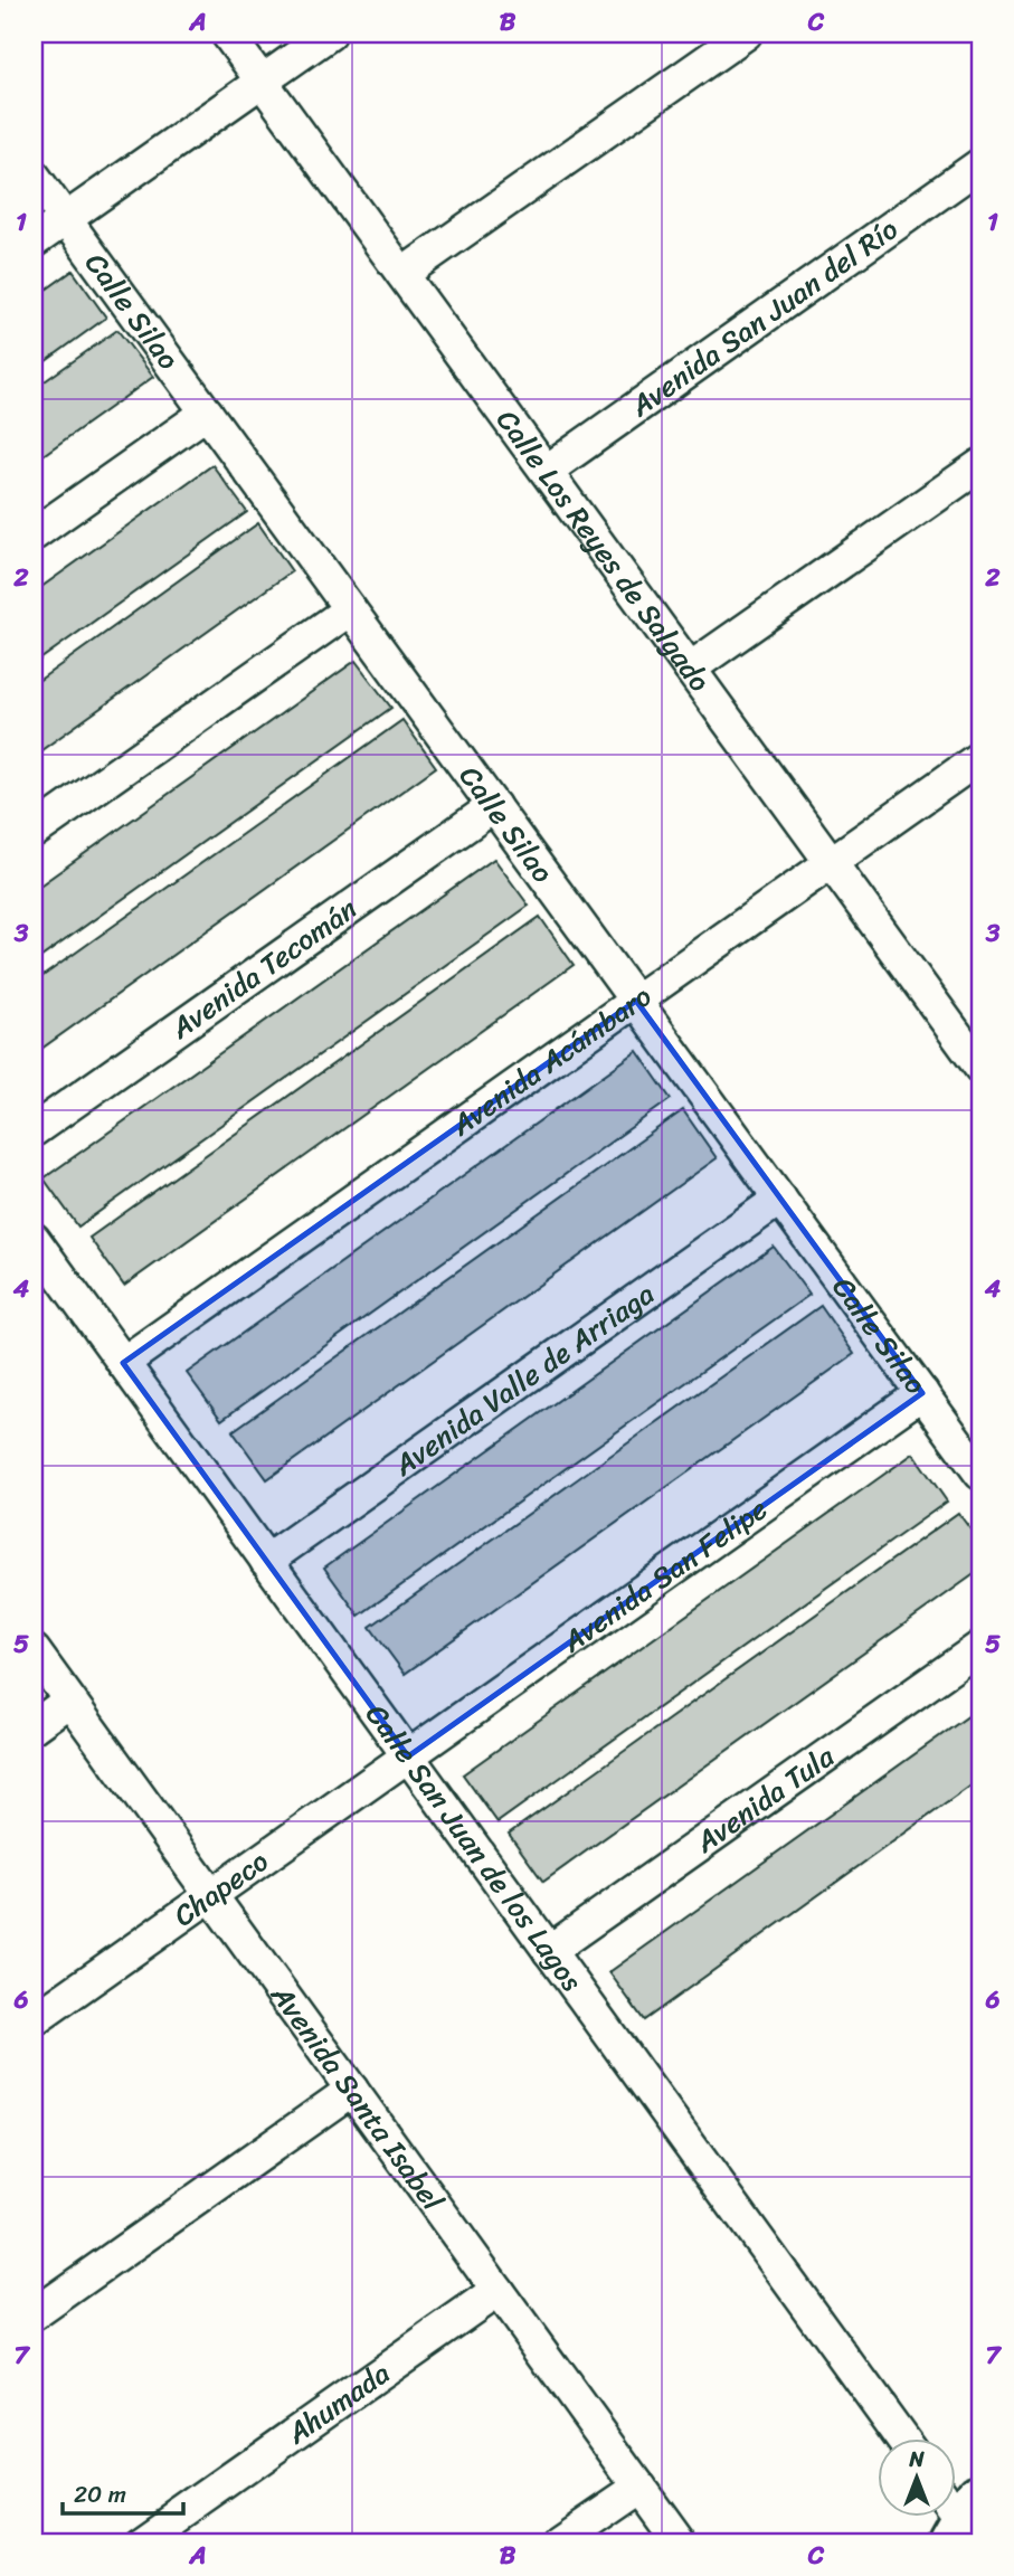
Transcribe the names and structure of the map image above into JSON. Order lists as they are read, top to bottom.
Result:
{
  "streets": {
    "street": [
      "Calle Silao",
      "Avenida San Juan del Río",
      "Calle Los Reyes de Salgado",
      "Avenida Tecomán",
      "Avenida Acámbaro",
      "Avenida Valle de Arriaga",
      "Avenida San Felipe",
      "Avenida Tula",
      "Calle San Juan de los Lagos",
      "Chapeco",
      "Avenida Santa Isabel",
      "Ahumada"
    ]
  },
  "crossings": [
    ["Calle Silao", "Avenida Tecomán"],
    ["Calle Silao", "Avenida Acámbaro"],
    ["Calle Silao", "Avenida Valle de Arriaga"],
    ["Calle Silao", "Avenida San Felipe"],
    ["Avenida San Juan del Río", "Calle Los Reyes de Salgado"],
    ["Calle Los Reyes de Salgado", "Avenida Acámbaro"],
    ["Avenida Acámbaro", "Calle San Juan de los Lagos"],
    ["Avenida Valle de Arriaga", "Calle San Juan de los Lagos"],
    ["Avenida San Felipe", "Calle San Juan de los Lagos"],
    ["Avenida San Felipe", "Chapeco"],
    ["Avenida Tula", "Calle San Juan de los Lagos"],
    ["Calle San Juan de los Lagos", "Chapeco"],
    ["Chapeco", "Avenida Santa Isabel"],
    ["Avenida Santa Isabel", "Ahumada"]
  ],
  "scale_bar": "20 m",
  "north": "top",
  "grid": {
    "columns": ["A", "B", "C"],
    "rows": [
      "1",
      "2",
      "3",
      "4",
      "5",
      "6",
      "7"
    ]
  }
}
